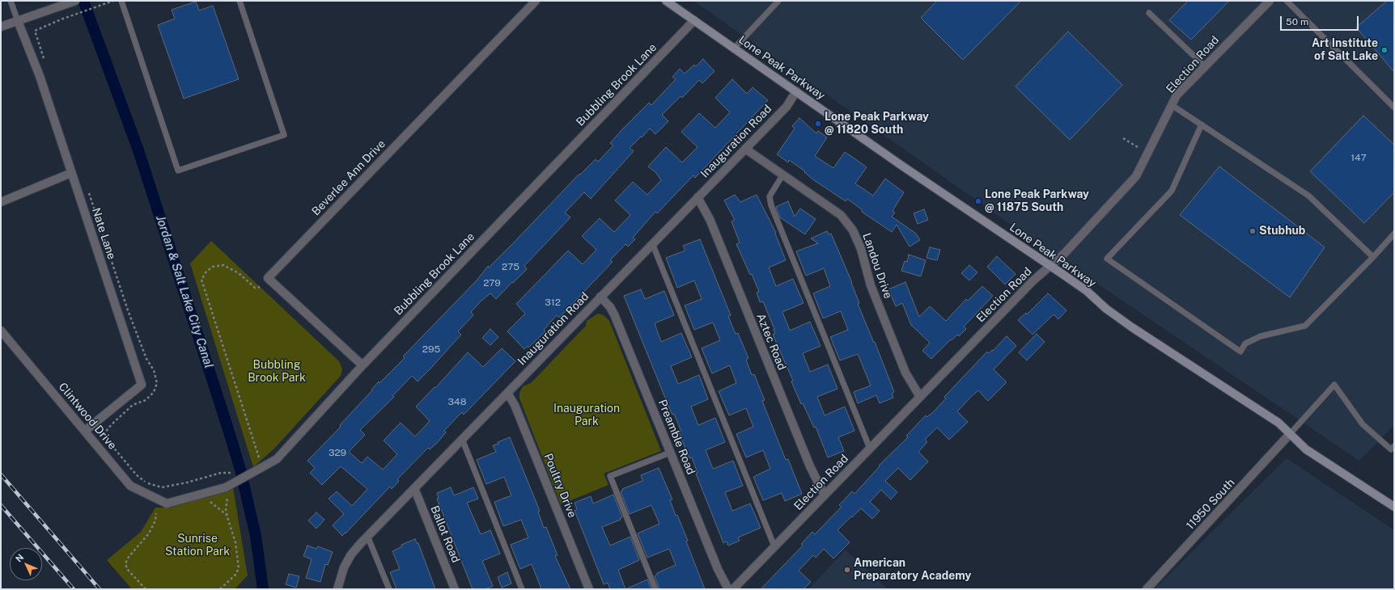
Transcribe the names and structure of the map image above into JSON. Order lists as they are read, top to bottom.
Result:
{
  "streets": {
    "main road": ["Lone Peak Parkway"],
    "street": [
      "Election Road",
      "Bubbling Brook Lane",
      "Inauguration Road",
      "Beverlee Ann Drive",
      "Nate Lane",
      "Landou Drive",
      "Aztec Road",
      "Clintwood Drive",
      "Preamble Road",
      "Poultry Drive",
      "11950 South",
      "Ballot Road"
    ]
  },
  "crossings": [
    ["Election Road", "Lone Peak Parkway"],
    ["Election Road", "Landou Drive"],
    ["Election Road", "Aztec Road"],
    ["Lone Peak Parkway", "Bubbling Brook Lane"],
    ["Lone Peak Parkway", "Inauguration Road"],
    ["Lone Peak Parkway", "11950 South"],
    ["Bubbling Brook Lane", "Beverlee Ann Drive"],
    ["Bubbling Brook Lane", "Clintwood Drive"],
    ["Inauguration Road", "Landou Drive"],
    ["Inauguration Road", "Aztec Road"],
    ["Inauguration Road", "Preamble Road"],
    ["Inauguration Road", "Poultry Drive"],
    ["Inauguration Road", "Ballot Road"],
    ["Nate Lane", "Clintwood Drive"]
  ],
  "water": ["Jordan & Salt Lake City Canal"],
  "parks": ["Bubbling Brook Park", "Inauguration Park", "Sunrise Station Park"],
  "places": [
    "Art Institute of Salt Lake",
    "Lone Peak Parkway @ 11820 South",
    "Lone Peak Parkway @ 11875 South",
    "Stubhub",
    "American Preparatory Academy"
  ],
  "house_numbers": [
    "147",
    "275",
    "279",
    "312",
    "295",
    "348",
    "329"
  ],
  "scale_bar": "50 m",
  "north": "top left"
}
